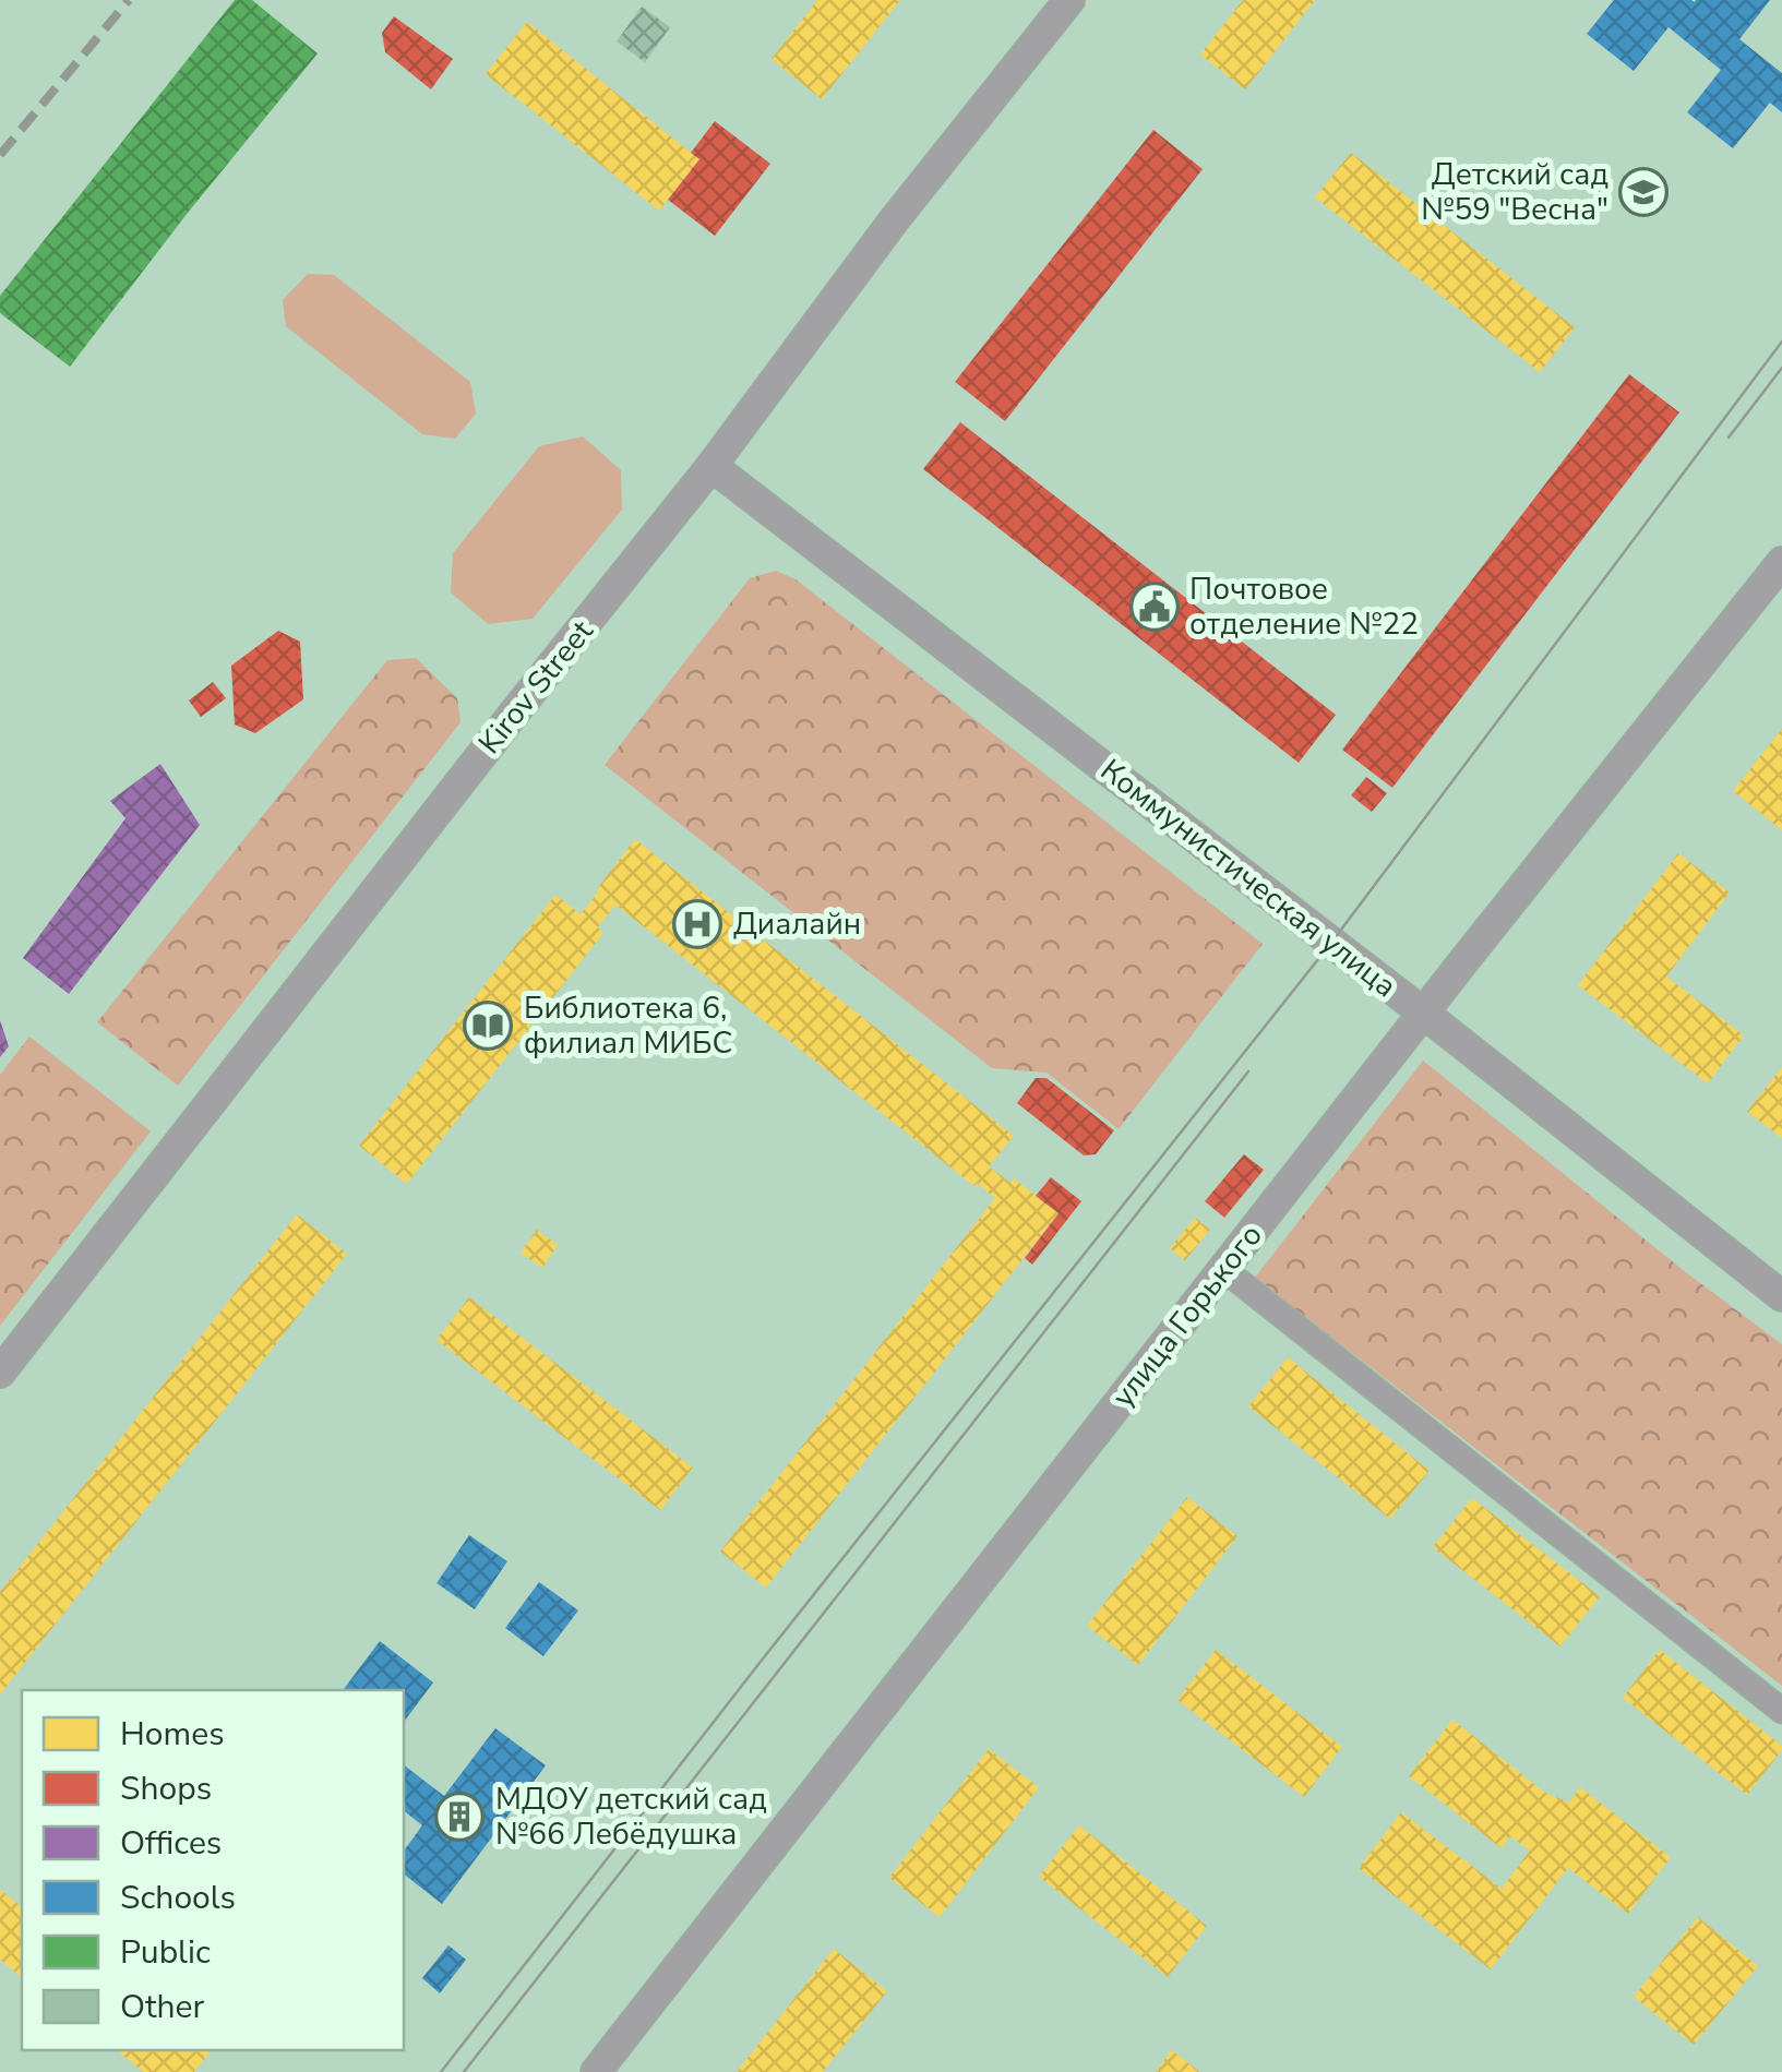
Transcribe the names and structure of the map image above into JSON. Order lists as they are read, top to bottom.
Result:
{
  "streets": {
    "street": ["Kirov Street", "Коммунистическая улица", "улица Горького"]
  },
  "crossings": [
    ["Kirov Street", "Коммунистическая улица"],
    ["Коммунистическая улица", "улица Горького"]
  ],
  "places": {
    "school or university": ["Детский сад №59 \"Весна\""],
    "public building": ["Почтовое отделение №22"],
    "hospital": ["Диалайн"],
    "library": ["Библиотека 6, филиал МИБС"],
    "building": ["МДОУ детский сад №66 Лебёдушка"]
  },
  "legend": [
    "Homes",
    "Shops",
    "Offices",
    "Schools",
    "Public",
    "Other"
  ]
}
